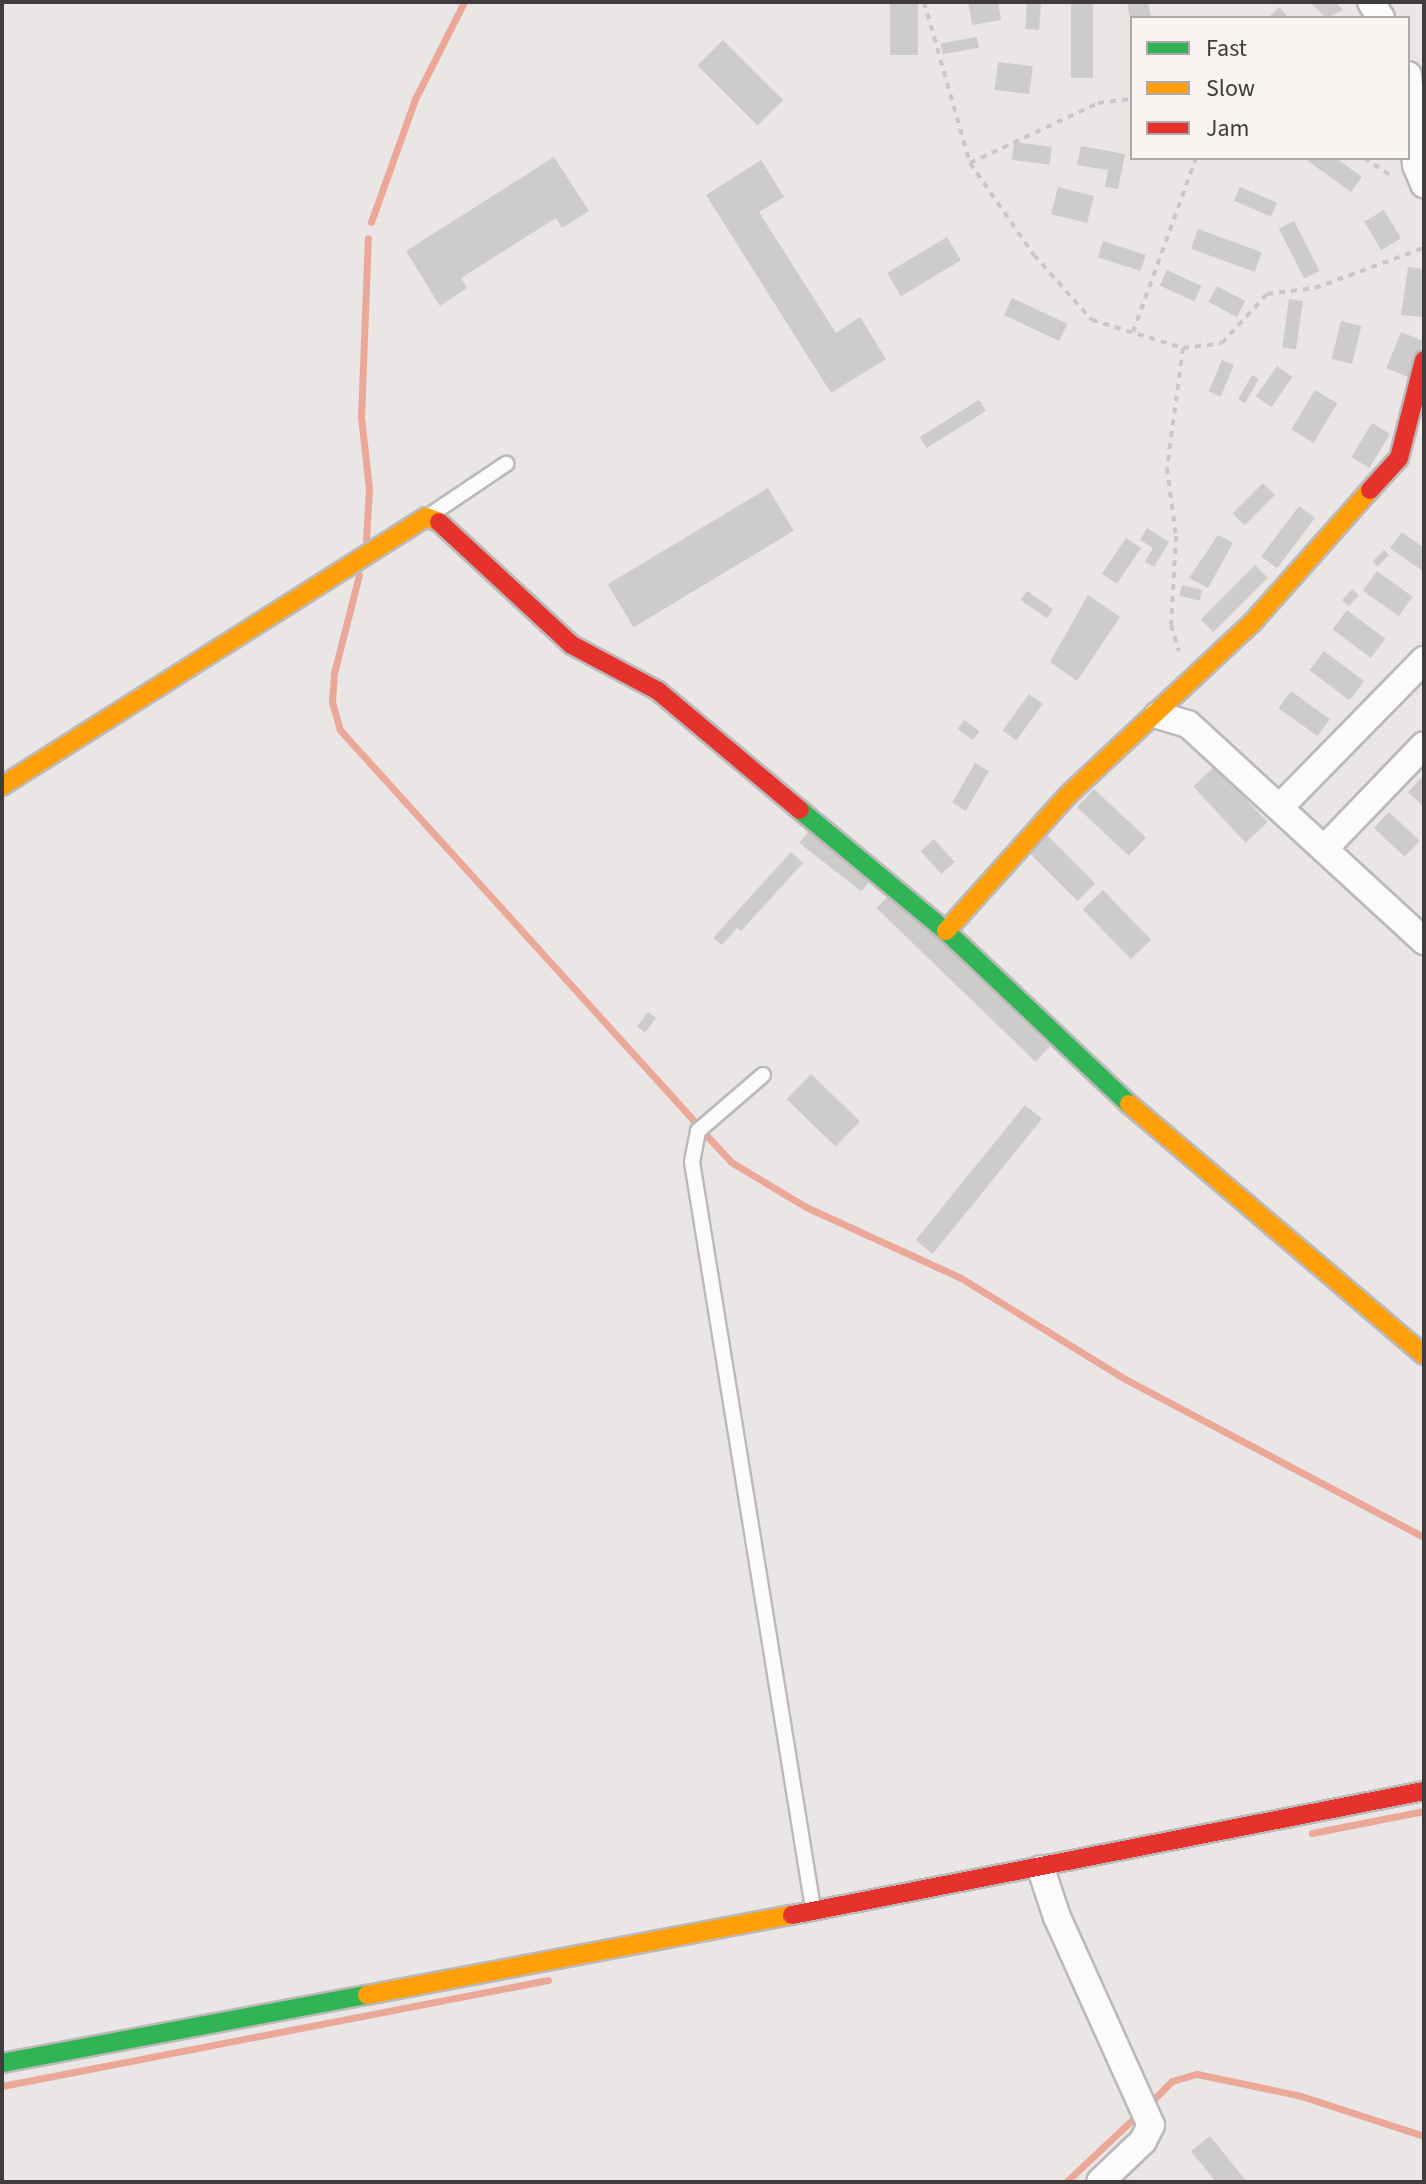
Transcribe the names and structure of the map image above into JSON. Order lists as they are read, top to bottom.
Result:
{
  "legend": ["Fast", "Slow", "Jam"]
}
